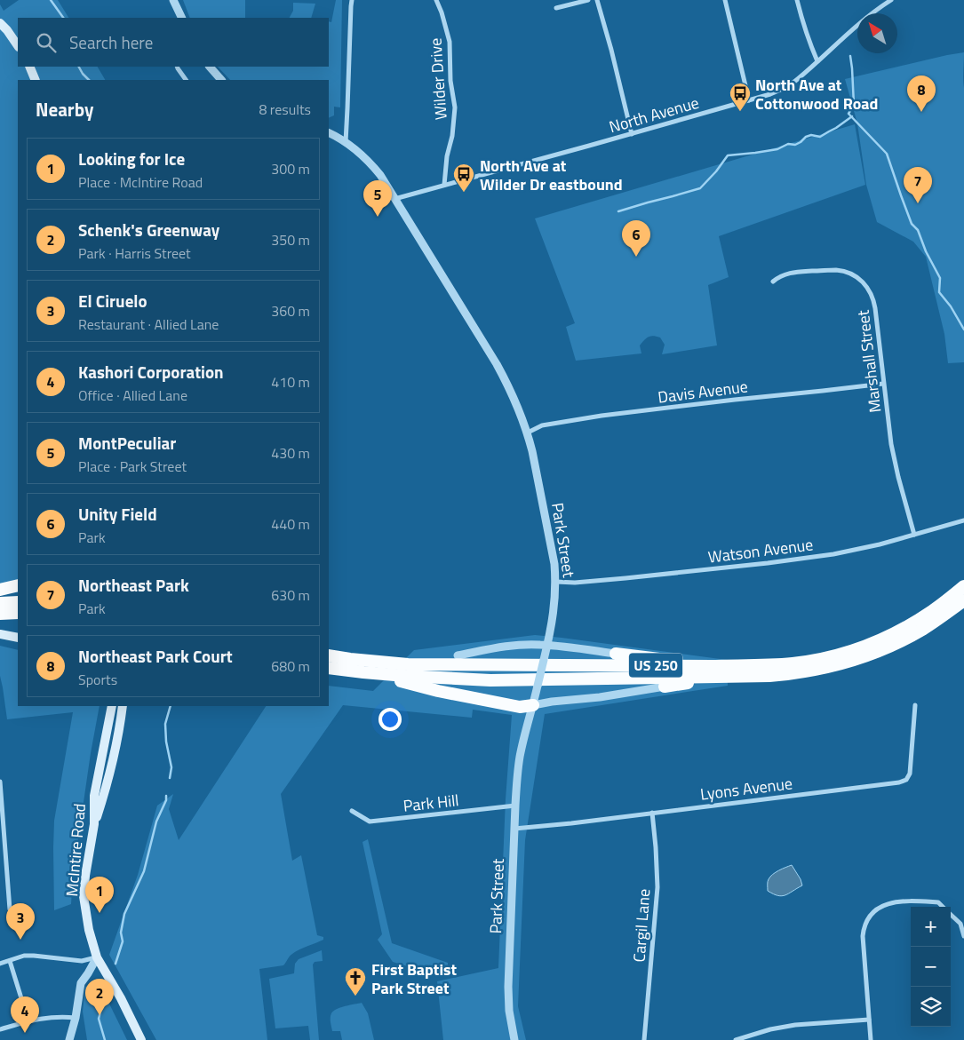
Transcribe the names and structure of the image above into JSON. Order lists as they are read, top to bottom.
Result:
{
  "streets": {
    "highway": ["US 250"],
    "main road": ["McIntire Road"],
    "street": [
      "Wilder Drive",
      "North Avenue",
      "Marshall Street",
      "Davis Avenue",
      "Park Street",
      "Watson Avenue",
      "Lyons Avenue",
      "Park Hill",
      "Cargil Lane"
    ]
  },
  "crossings": [
    ["Wilder Drive", "North Avenue"],
    ["North Avenue", "Park Street"],
    ["Marshall Street", "Davis Avenue"],
    ["Marshall Street", "Watson Avenue"],
    ["Davis Avenue", "Park Street"],
    ["Park Street", "Watson Avenue"],
    ["Park Street", "Lyons Avenue"],
    ["Park Street", "Park Hill"],
    ["Lyons Avenue", "Cargil Lane"]
  ],
  "places": {
    "bus stop": ["North Ave at Cottonwood Road", "North Ave at Wilder Dr eastbound"],
    "church": ["First Baptist Park Street"]
  },
  "north": "top left",
  "page": {
    "search": "Search here",
    "pins": [
      "8",
      "7",
      "5",
      "6",
      "1",
      "3",
      "2",
      "4"
    ],
    "heading": ["Nearby", "8 results"],
    "list": [
      {
        "mark": "1",
        "name": "Looking for Ice",
        "note": "Place · McIntire Road",
        "value": "300 m"
      },
      {
        "mark": "2",
        "name": "Schenk's Greenway",
        "note": "Park · Harris Street",
        "value": "350 m"
      },
      {
        "mark": "3",
        "name": "El Ciruelo",
        "note": "Restaurant · Allied Lane",
        "value": "360 m"
      },
      {
        "mark": "4",
        "name": "Kashori Corporation",
        "note": "Office · Allied Lane",
        "value": "410 m"
      },
      {
        "mark": "5",
        "name": "MontPeculiar",
        "note": "Place · Park Street",
        "value": "430 m"
      },
      {
        "mark": "6",
        "name": "Unity Field",
        "note": "Park",
        "value": "440 m"
      },
      {
        "mark": "7",
        "name": "Northeast Park",
        "note": "Park",
        "value": "630 m"
      },
      {
        "mark": "8",
        "name": "Northeast Park Court",
        "note": "Sports",
        "value": "680 m"
      }
    ],
    "map_buttons": ["+", "−"]
  }
}
